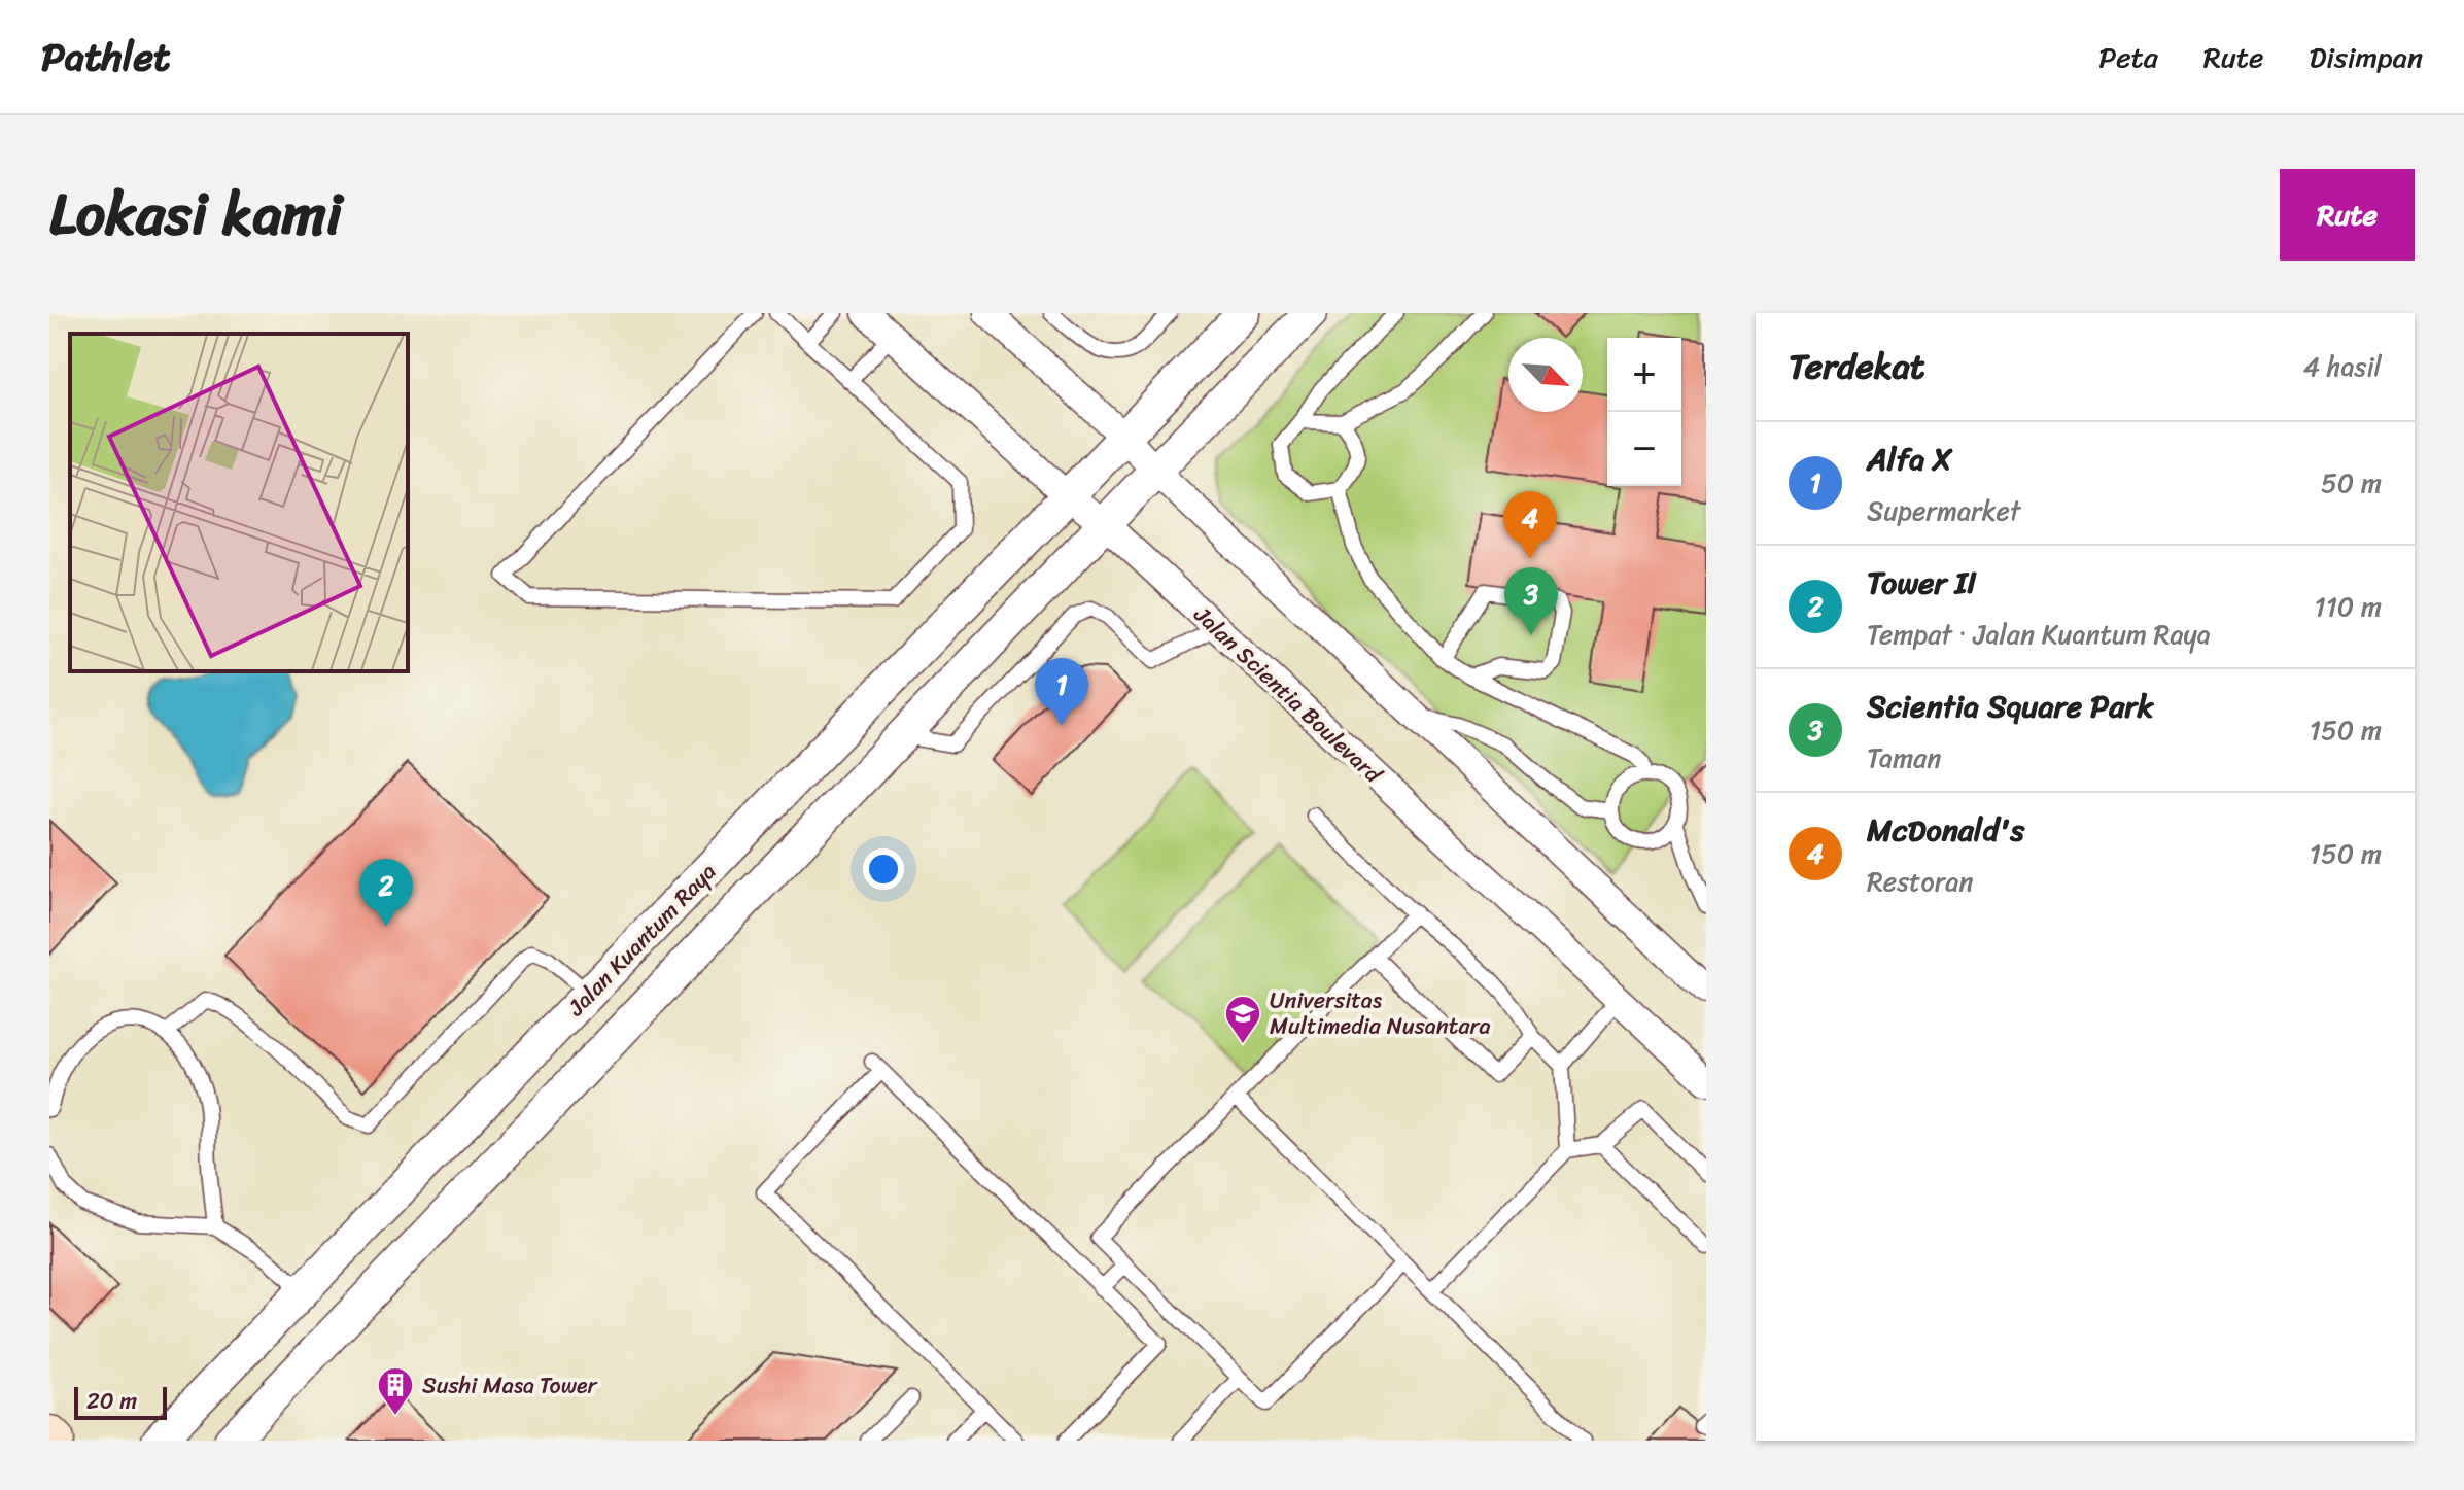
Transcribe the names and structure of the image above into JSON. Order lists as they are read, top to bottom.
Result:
{
  "streets": {
    "street": ["Jalan Scientia Boulevard", "Jalan Kuantum Raya"]
  },
  "crossings": [
    ["Jalan Scientia Boulevard", "Jalan Kuantum Raya"]
  ],
  "places": {
    "school or university": ["Universitas Multimedia Nusantara"],
    "building": ["Sushi Masa Tower"]
  },
  "scale_bar": "20 m",
  "north": "bottom right",
  "page": {
    "header": "Pathlet",
    "nav": ["Peta", "Rute", "Disimpan"],
    "title": "Lokasi kami",
    "buttons": "Rute",
    "heading": ["Terdekat", "4 hasil"],
    "map_buttons": ["+", "−"],
    "list": [
      {
        "mark": "1",
        "name": "Alfa X",
        "note": "Supermarket",
        "value": "50 m"
      },
      {
        "mark": "2",
        "name": "Tower II",
        "note": "Tempat · Jalan Kuantum Raya",
        "value": "110 m"
      },
      {
        "mark": "3",
        "name": "Scientia Square Park",
        "note": "Taman",
        "value": "150 m"
      },
      {
        "mark": "4",
        "name": "McDonald's",
        "note": "Restoran",
        "value": "150 m"
      }
    ],
    "pins": [
      "4",
      "3",
      "1",
      "2"
    ],
    "scale": "20 m"
  }
}
